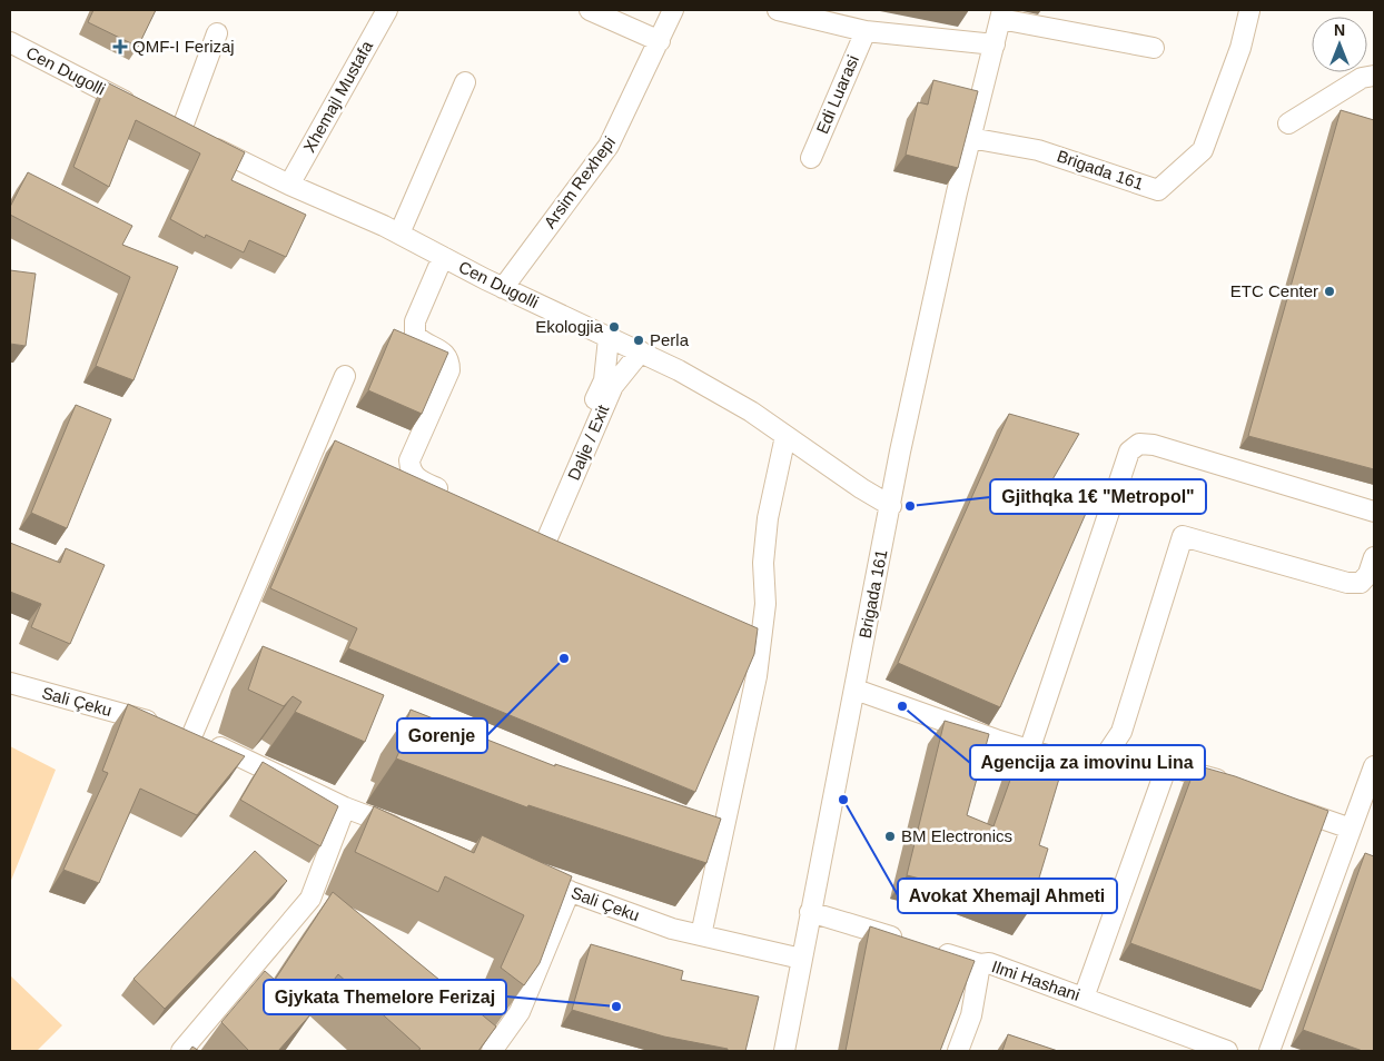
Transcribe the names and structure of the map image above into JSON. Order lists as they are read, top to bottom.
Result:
{
  "streets": {
    "street": [
      "Cen Dugolli",
      "Edi Luarasi",
      "Xhemajl Mustafa",
      "Brigada 161",
      "Arsim Rexhepi",
      "Dalje / Exit",
      "Sali Çeku",
      "Ilmi Hashani"
    ]
  },
  "crossings": [
    ["Cen Dugolli", "Xhemajl Mustafa"],
    ["Cen Dugolli", "Brigada 161"],
    ["Cen Dugolli", "Arsim Rexhepi"],
    ["Cen Dugolli", "Dalje / Exit"],
    ["Brigada 161", "Sali Çeku"]
  ],
  "places": {
    "health": ["QMF-I Ferizaj"],
    "other": [
      "ETC Center",
      "Ekologjia",
      "Perla",
      "Gjithqka 1€ \"Metropol\"",
      "Gorenje",
      "Agencija za imovinu Lina",
      "Avokat Xhemajl Ahmeti",
      "BM Electronics",
      "Gjykata Themelore Ferizaj"
    ]
  },
  "north": "top"
}
